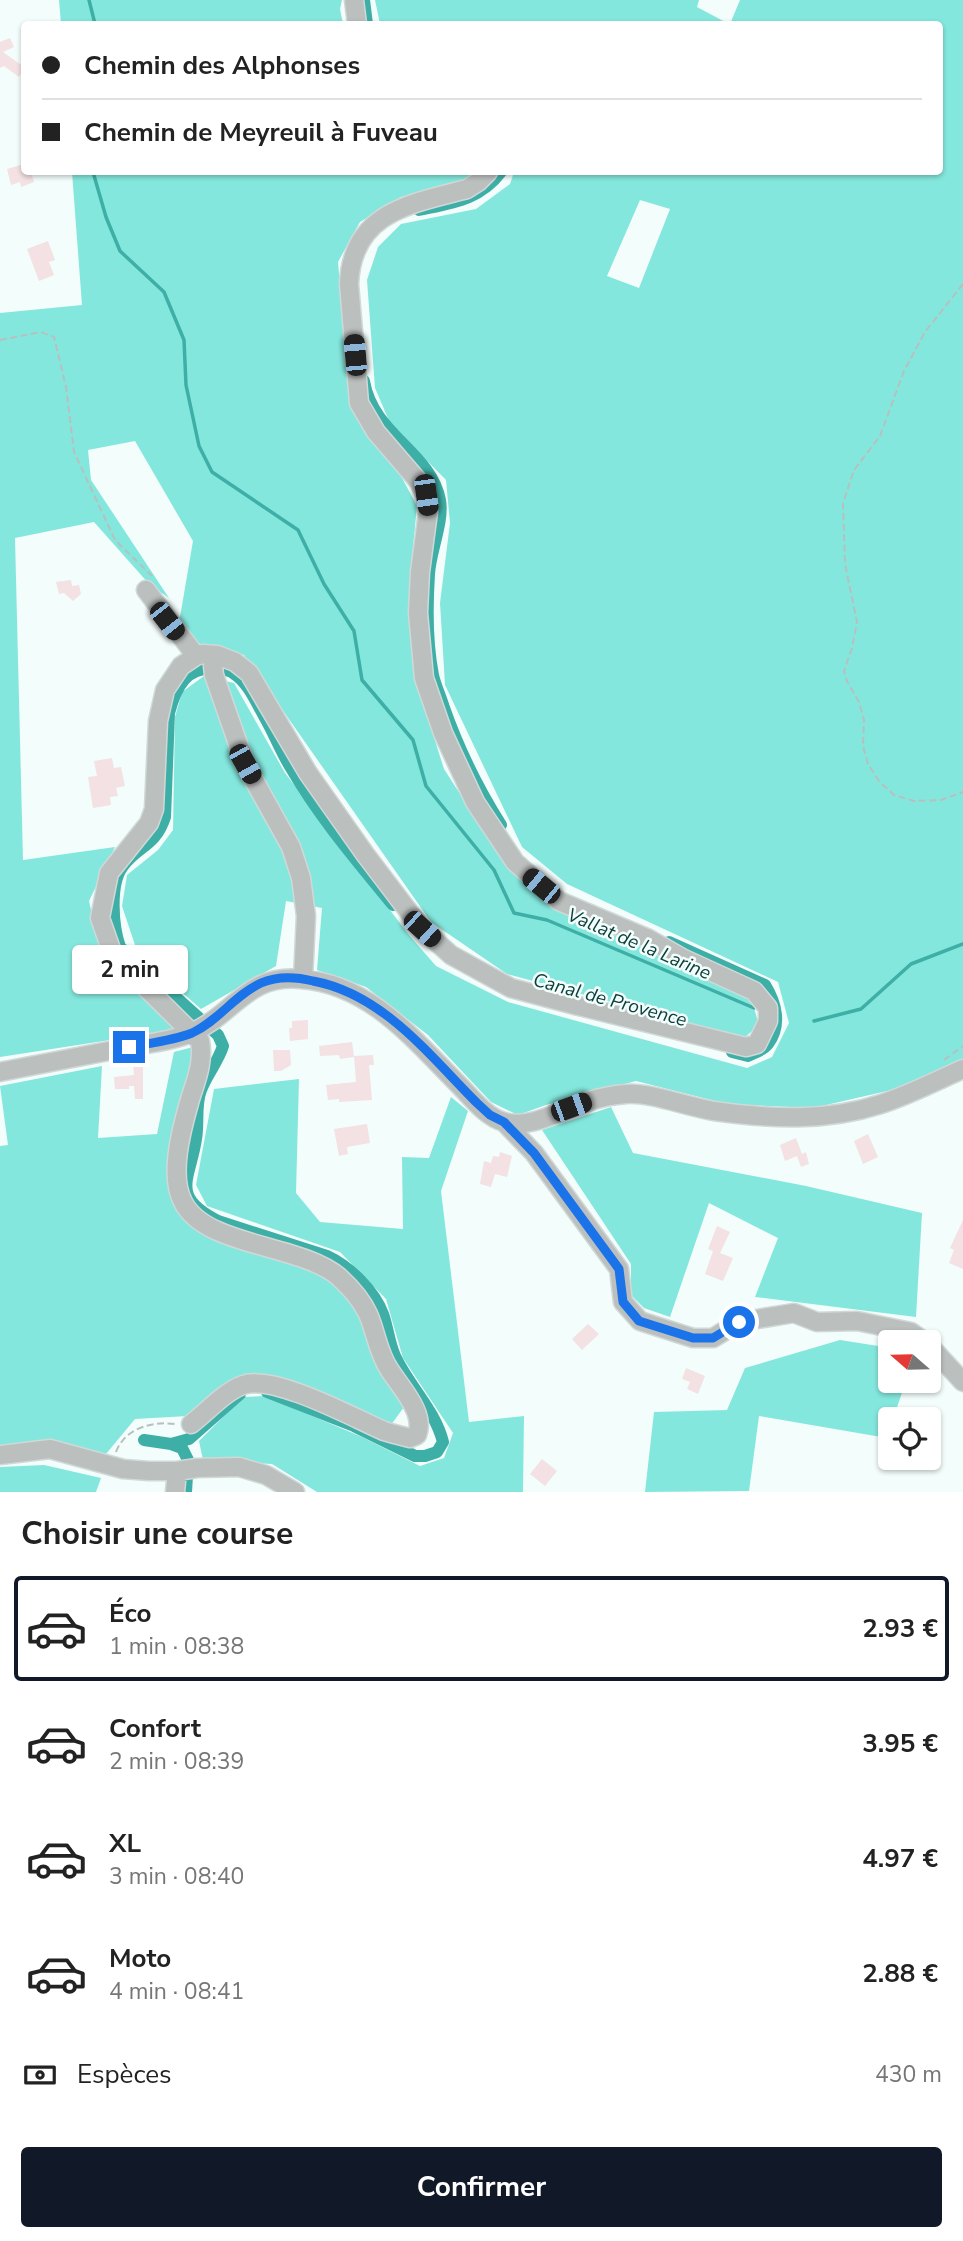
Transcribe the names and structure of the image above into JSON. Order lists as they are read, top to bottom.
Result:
{
  "water": ["Vallat de la Larine", "Canal de Provence"],
  "north": "left",
  "page": {
    "banner": ["Chemin des Alphonses", "Chemin de Meyreuil à Fuveau"],
    "bubble": "2 min",
    "heading": "Choisir une course",
    "list": [
      {
        "name": "Éco",
        "note": "1 min · 08:38",
        "value": "2.93 €"
      },
      {
        "name": "Confort",
        "note": "2 min · 08:39",
        "value": "3.95 €"
      },
      {
        "name": "XL",
        "note": "3 min · 08:40",
        "value": "4.97 €"
      },
      {
        "name": "Moto",
        "note": "4 min · 08:41",
        "value": "2.88 €"
      }
    ],
    "pay": ["Espèces", "430 m"],
    "buttons": "Confirmer"
  }
}
